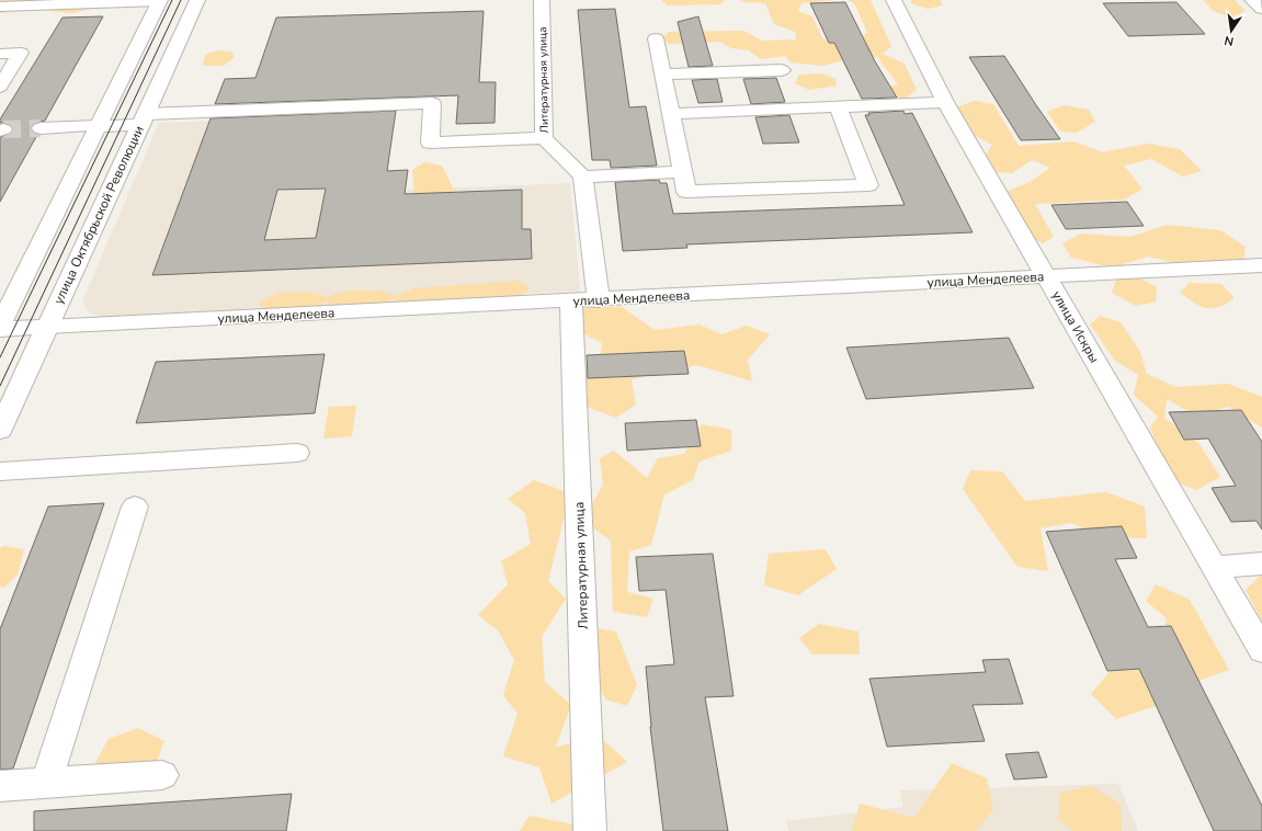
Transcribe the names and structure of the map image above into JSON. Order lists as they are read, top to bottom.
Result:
{
  "streets": {
    "street": [
      "Литературная улица",
      "улица Октябрьской Революции",
      "улица Менделеева",
      "улица Искры"
    ]
  },
  "crossings": [
    ["Литературная улица", "улица Менделеева"],
    ["улица Октябрьской Революции", "улица Менделеева"],
    ["улица Менделеева", "улица Искры"]
  ],
  "north": "bottom"
}
